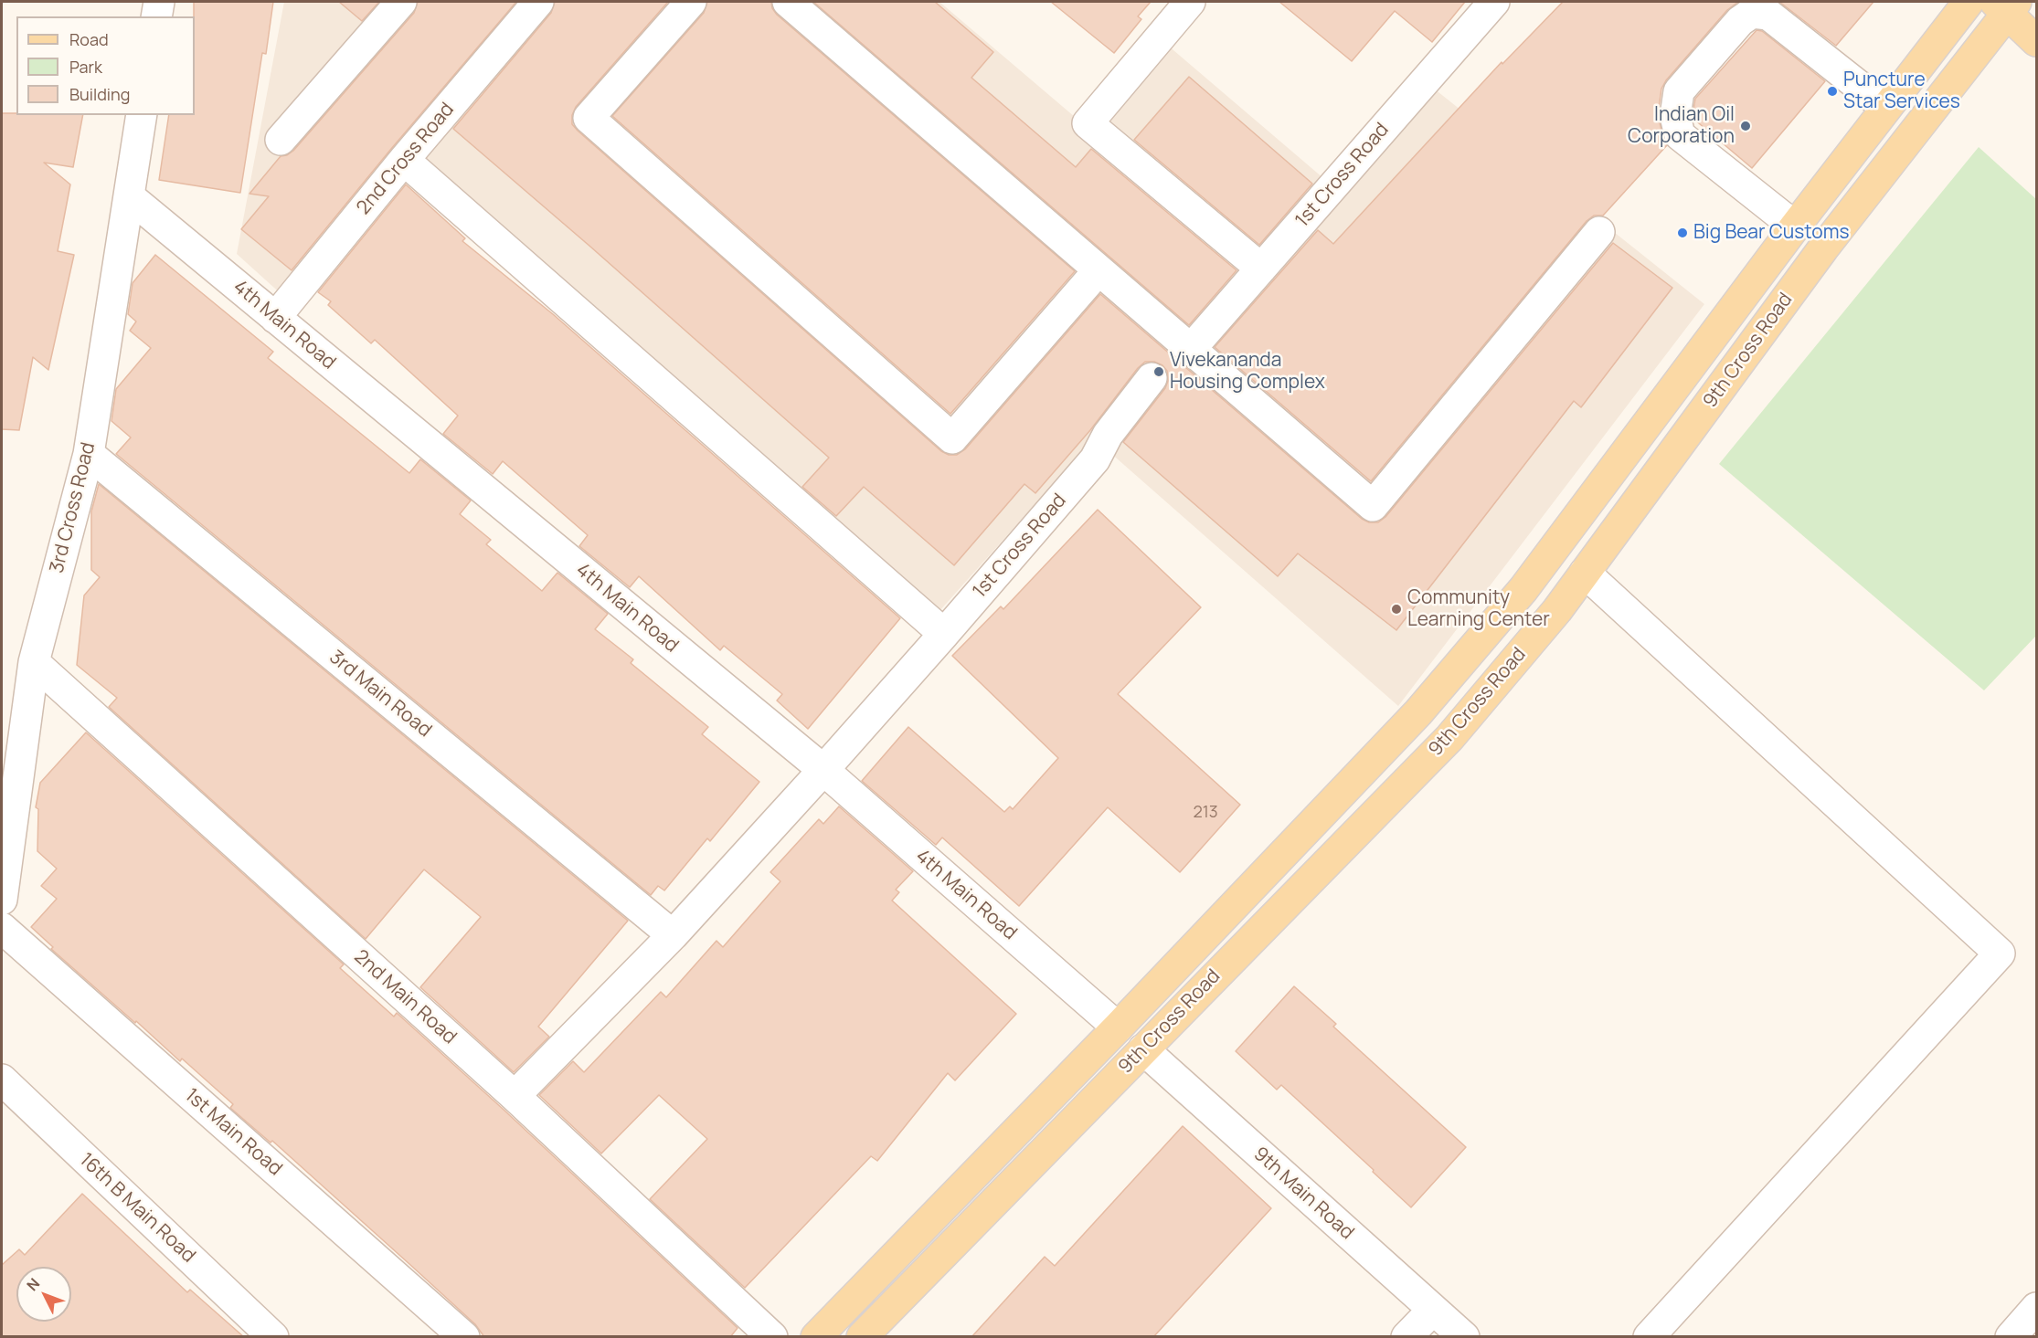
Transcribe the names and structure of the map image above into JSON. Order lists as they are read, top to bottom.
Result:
{
  "streets": {
    "main road": ["9th Cross Road"],
    "street": [
      "2nd Cross Road",
      "1st Cross Road",
      "4th Main Road",
      "3rd Cross Road",
      "3rd Main Road",
      "2nd Main Road",
      "1st Main Road",
      "9th Main Road",
      "16th B Main Road"
    ]
  },
  "crossings": [
    ["2nd Cross Road", "4th Main Road"],
    ["1st Cross Road", "4th Main Road"],
    ["1st Cross Road", "3rd Main Road"],
    ["1st Cross Road", "2nd Main Road"],
    ["4th Main Road", "9th Cross Road"],
    ["4th Main Road", "3rd Cross Road"],
    ["9th Cross Road", "9th Main Road"],
    ["3rd Cross Road", "3rd Main Road"],
    ["3rd Cross Road", "2nd Main Road"]
  ],
  "places": [
    "Puncture Star Services",
    "Indian Oil Corporation",
    "Big Bear Customs",
    "Vivekananda Housing Complex",
    "Community Learning Center"
  ],
  "house_numbers": ["213"],
  "legend": ["Road", "Park", "Building"],
  "north": "top left"
}
